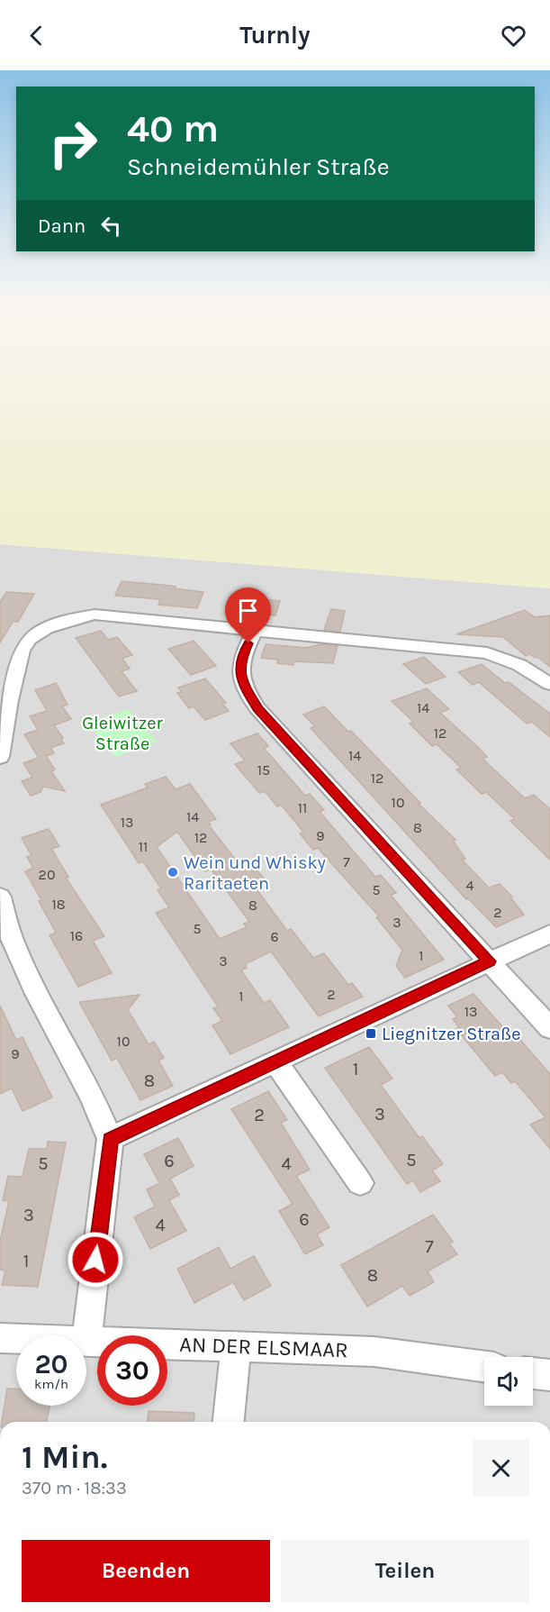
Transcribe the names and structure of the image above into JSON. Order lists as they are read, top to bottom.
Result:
{
  "streets": {
    "street": ["AN DER ELSMAAR"]
  },
  "parks": ["Gleiwitzer Straße"],
  "places": {
    "other": ["Wein und Whisky Raritaeten"],
    "transit": ["Liegnitzer Straße"]
  },
  "house_numbers": [
    "14",
    "12",
    "14",
    "15",
    "12",
    "10",
    "11",
    "14",
    "13",
    "8",
    "9",
    "12",
    "11",
    "7",
    "20",
    "4",
    "5",
    "18",
    "8",
    "2",
    "3",
    "5",
    "16",
    "6",
    "1",
    "3",
    "2",
    "1",
    "13",
    "10",
    "9",
    "1",
    "8",
    "3",
    "2",
    "5",
    "6",
    "5",
    "4",
    "3",
    "6",
    "4",
    "7",
    "1",
    "8"
  ],
  "page": {
    "header": "Turnly",
    "turn": ["40 m", "Schneidemühler Straße"],
    "then": "Dann",
    "speed": "20 km/h",
    "limit": "30",
    "heading": ["1 Min.", "370 m · 18:33"],
    "buttons": ["Beenden", "Teilen"]
  }
}
